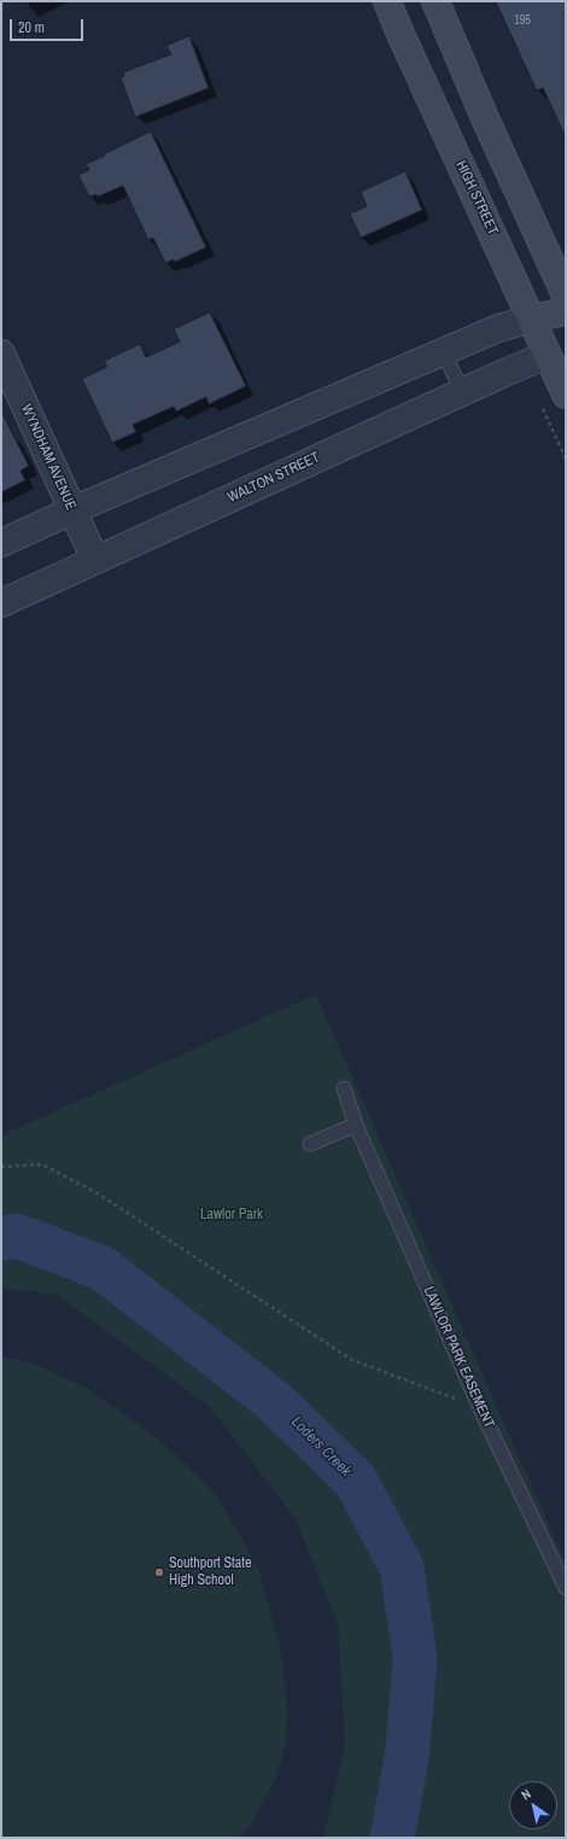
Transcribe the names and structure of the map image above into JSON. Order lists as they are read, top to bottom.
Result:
{
  "streets": {
    "main road": ["HIGH STREET"],
    "street": ["WYNDHAM AVENUE", "WALTON STREET"],
    "lane": ["LAWLOR PARK EASEMENT"]
  },
  "crossings": [
    ["HIGH STREET", "WALTON STREET"],
    ["WYNDHAM AVENUE", "WALTON STREET"]
  ],
  "water": ["Loders Creek"],
  "parks": ["Lawlor Park"],
  "places": ["Southport State High School"],
  "house_numbers": ["195"],
  "scale_bar": "20 m",
  "north": "top left"
}
